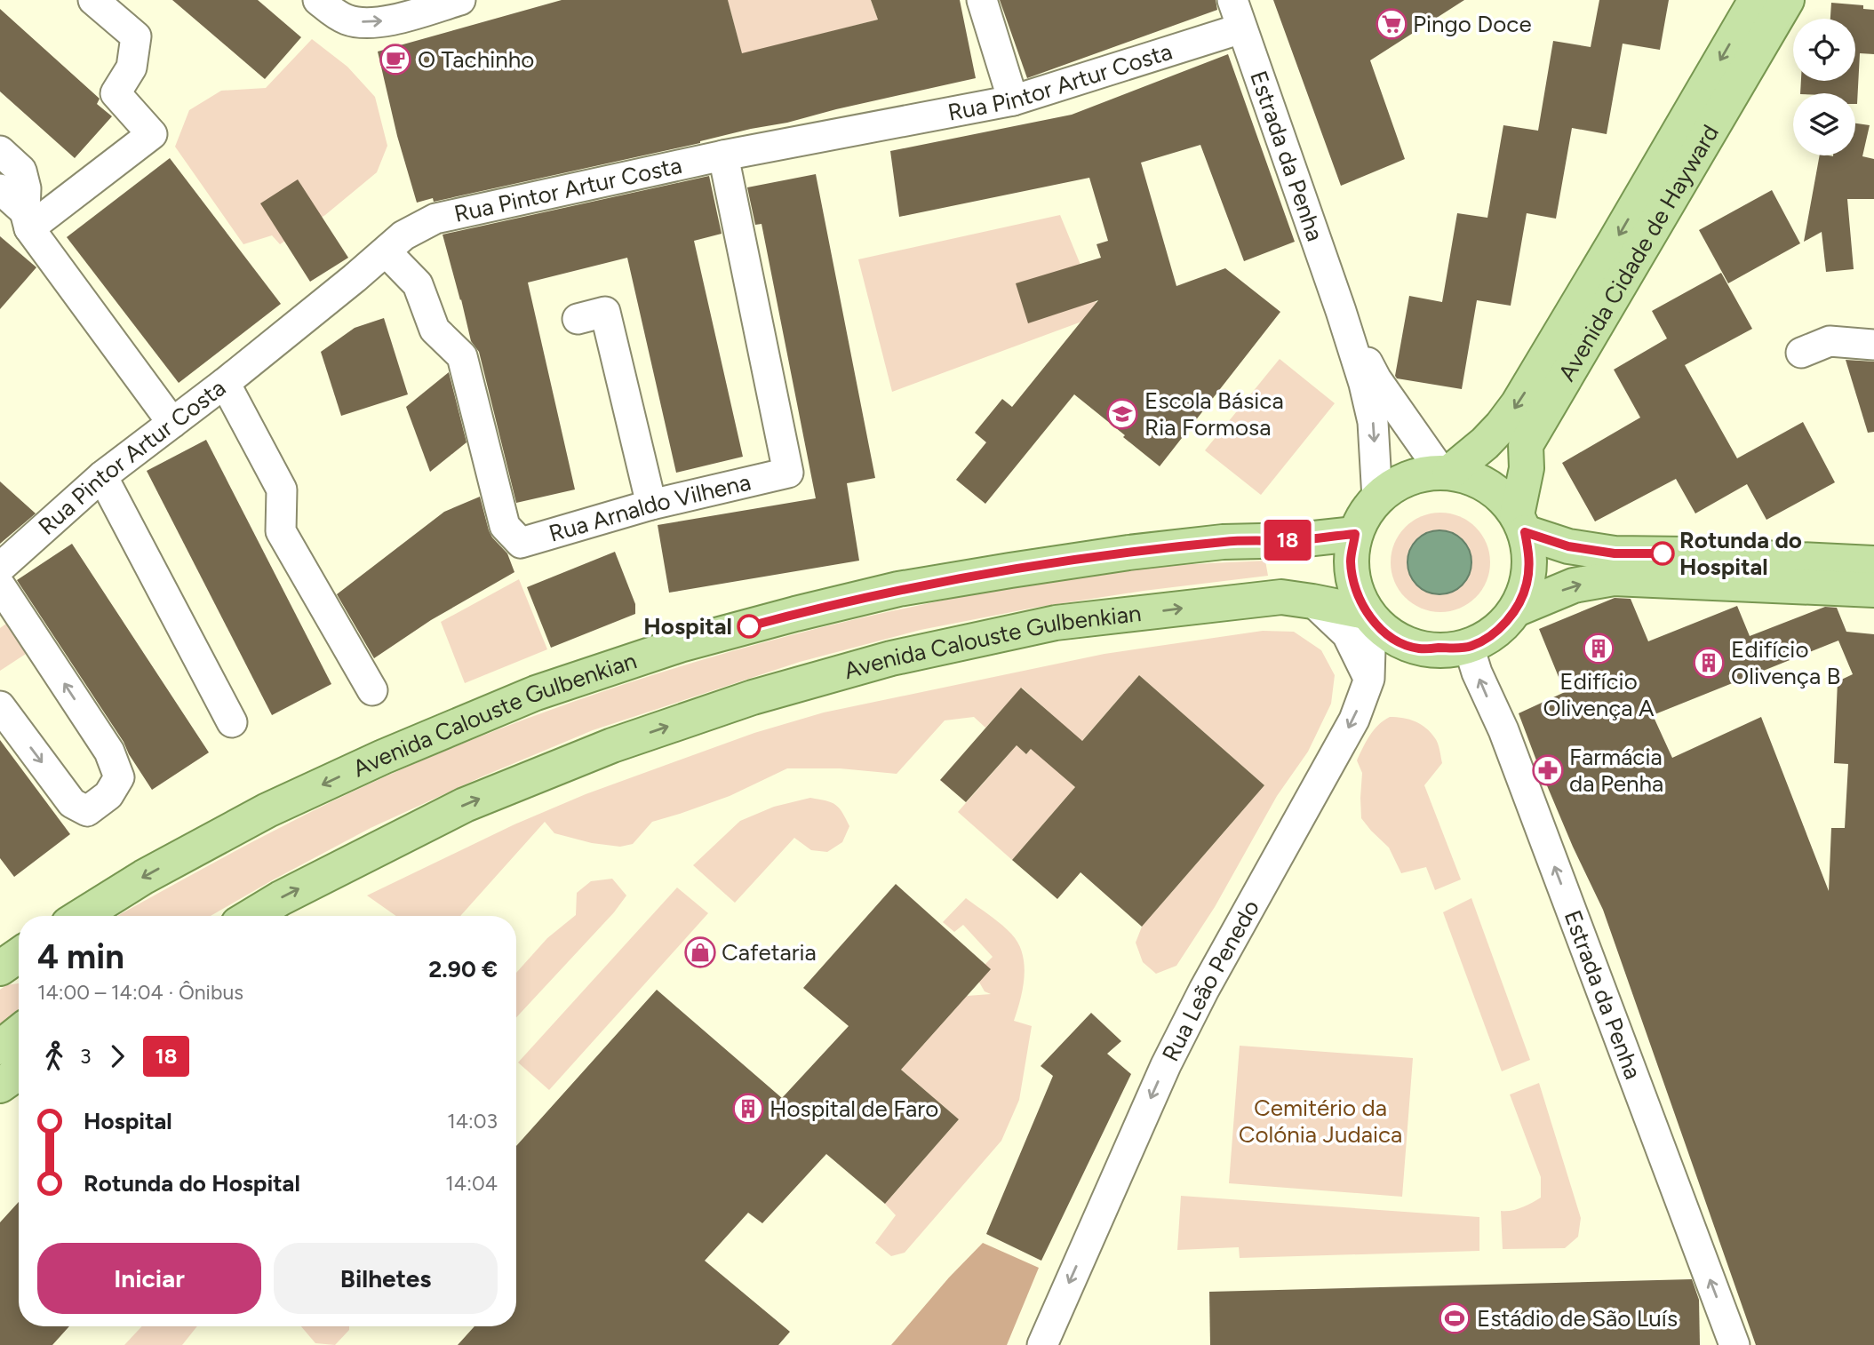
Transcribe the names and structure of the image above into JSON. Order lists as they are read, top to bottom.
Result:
{
  "streets": {
    "main road": ["Avenida Cidade de Hayward", "Avenida Calouste Gulbenkian"],
    "street": [
      "Rua Pintor Artur Costa",
      "Estrada da Penha",
      "Rua Arnaldo Vilhena",
      "Rua Leão Penedo"
    ]
  },
  "crossings": [
    ["Rua Pintor Artur Costa", "Estrada da Penha"],
    ["Rua Pintor Artur Costa", "Rua Arnaldo Vilhena"],
    ["Estrada da Penha", "Avenida Cidade de Hayward"],
    ["Estrada da Penha", "Avenida Calouste Gulbenkian"],
    ["Estrada da Penha", "Rua Leão Penedo"],
    ["Avenida Cidade de Hayward", "Avenida Calouste Gulbenkian"],
    ["Avenida Cidade de Hayward", "Rua Leão Penedo"],
    ["Avenida Calouste Gulbenkian", "Rua Leão Penedo"]
  ],
  "one_way": ["Estrada da Penha", "Rua Leão Penedo"],
  "parks": ["Cemitério da Colónia Judaica"],
  "places": {
    "supermarket": ["Pingo Doce"],
    "cafe": ["O Tachinho"],
    "school or university": ["Escola Básica Ria Formosa"],
    "other": ["Rotunda do Hospital", "Hospital"],
    "building": ["Edifício Olivença A", "Edifício Olivença B", "Hospital de Faro"],
    "pharmacy": ["Farmácia da Penha"],
    "shop": ["Cafetaria"],
    "sports": ["Estádio de São Luís"]
  },
  "lines": ["bus line 18"],
  "page": {
    "on_map": "18",
    "heading": ["4 min", "14:00 – 14:04 · Ônibus", "2.90 €"],
    "legs": ["3", "18"],
    "list": [
      {
        "name": "Hospital",
        "value": "14:03"
      },
      {
        "name": "Rotunda do Hospital",
        "value": "14:04"
      }
    ],
    "buttons": ["Iniciar", "Bilhetes"]
  }
}
